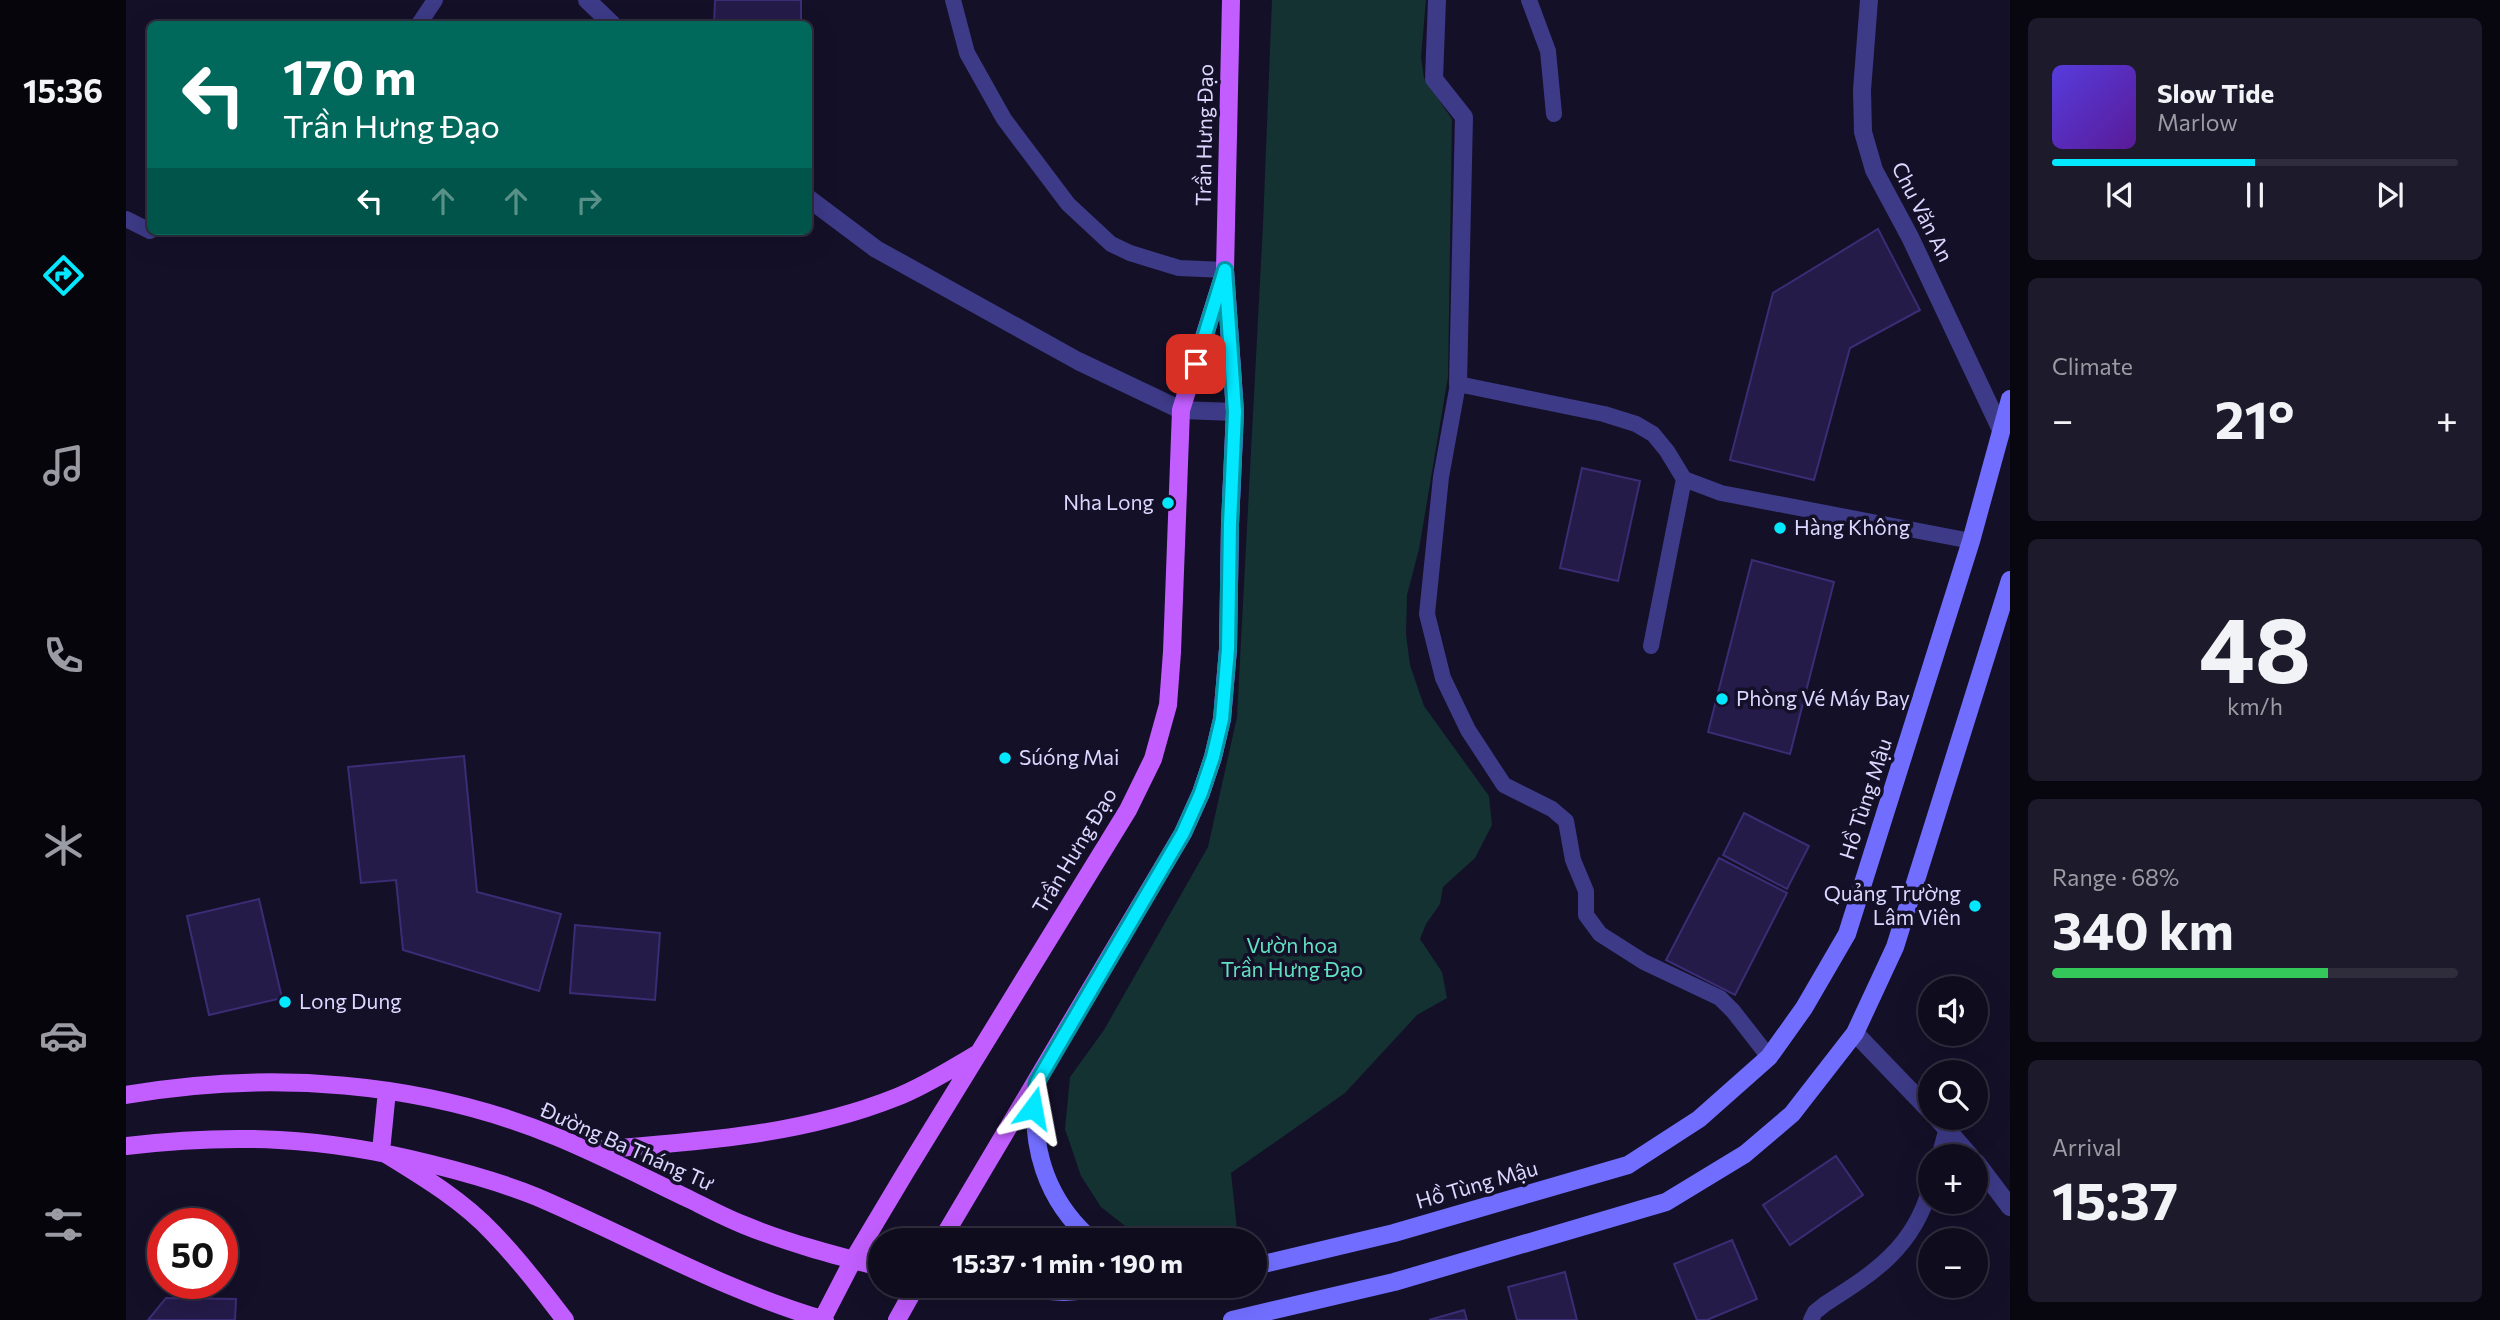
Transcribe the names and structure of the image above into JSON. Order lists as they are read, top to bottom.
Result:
{
  "streets": {
    "main road": ["Trần Hưng Đạo", "Hồ Tùng Mậu", "Đường Ba Tháng Tư"],
    "street": ["Chu Văn An"]
  },
  "crossings": [
    ["Trần Hưng Đạo", "Đường Ba Tháng Tư"],
    ["Chu Văn An", "Hồ Tùng Mậu"]
  ],
  "parks": ["Vườn hoa Trần Hưng Đạo"],
  "places": [
    "Nha Long",
    "Hàng Không",
    "Phòng Vé Máy Bay",
    "Súóng Mai",
    "Quảng Trường Lâm Viên",
    "Long Dung"
  ],
  "page": {
    "tabs": "15:36",
    "turn": ["170 m", "Trần Hưng Đạo"],
    "song": ["Slow Tide", "Marlow"],
    "tile": [
      "Climate",
      ["48", "km/h"],
      ["Range · 68%", "340 km"],
      ["Arrival", "15:37"]
    ],
    "heat": ["−", "21°", "+"],
    "map_buttons": ["+", "−"],
    "limit": "50",
    "trip": "15:37 · 1 min · 190 m"
  }
}
